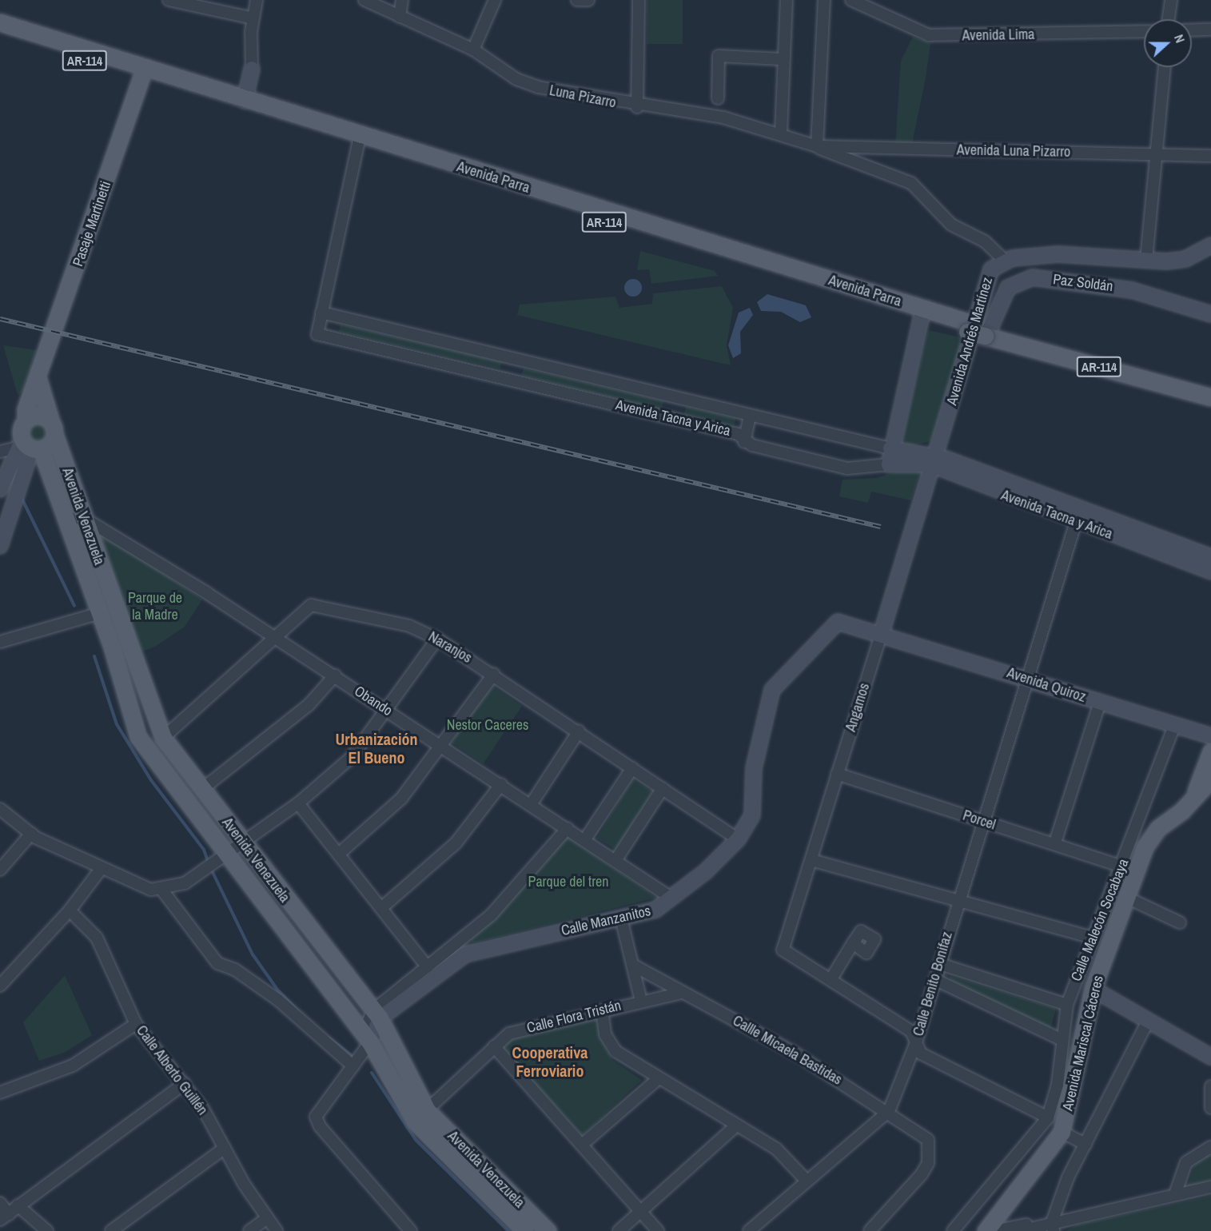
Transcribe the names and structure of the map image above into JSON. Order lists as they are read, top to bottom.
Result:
{
  "streets": {
    "main road": [
      "AR-114",
      "Avenida Parra",
      "Pasaje Martinetti",
      "Avenida Venezuela",
      "Avenida Mariscal Cáceres"
    ],
    "street": [
      "Avenida Lima",
      "Luna Pizarro",
      "Avenida Luna Pizarro",
      "Paz Soldán",
      "Avenida Andrés Martínez",
      "Avenida Tacna y Arica",
      "Naranjos",
      "Avenida Quiroz",
      "Obando",
      "Angamos",
      "Porcel",
      "Calle Malecón Socabaya",
      "Calle Manzanitos",
      "Calle Benito Bonifaz",
      "Calle Flora Tristán",
      "Callle Micaela Bastidas",
      "Calle Alberto Guillén"
    ]
  },
  "crossings": [
    ["AR-114", "Avenida Parra"],
    ["AR-114", "Paz Soldán"],
    ["Luna Pizarro", "Avenida Luna Pizarro"],
    ["Avenida Parra", "Pasaje Martinetti"],
    ["Avenida Parra", "Paz Soldán"],
    ["Pasaje Martinetti", "Avenida Venezuela"],
    ["Avenida Andrés Martínez", "Avenida Tacna y Arica"],
    ["Avenida Andrés Martínez", "Angamos"],
    ["Avenida Tacna y Arica", "Angamos"],
    ["Avenida Tacna y Arica", "Calle Benito Bonifaz"],
    ["Avenida Venezuela", "Naranjos"],
    ["Avenida Venezuela", "Obando"],
    ["Avenida Venezuela", "Calle Manzanitos"],
    ["Avenida Venezuela", "Calle Flora Tristán"],
    ["Naranjos", "Obando"],
    ["Naranjos", "Calle Manzanitos"],
    ["Avenida Quiroz", "Angamos"],
    ["Avenida Quiroz", "Calle Malecón Socabaya"],
    ["Avenida Quiroz", "Calle Manzanitos"],
    ["Avenida Quiroz", "Calle Benito Bonifaz"],
    ["Obando", "Calle Manzanitos"],
    ["Angamos", "Porcel"],
    ["Angamos", "Calle Manzanitos"],
    ["Porcel", "Calle Malecón Socabaya"],
    ["Porcel", "Calle Benito Bonifaz"],
    ["Calle Benito Bonifaz", "Callle Micaela Bastidas"],
    ["Calle Flora Tristán", "Callle Micaela Bastidas"]
  ],
  "districts": ["Urbanización El Bueno", "Cooperativa Ferroviario"],
  "parks": ["Parque de la Madre", "Nestor Caceres", "Parque del tren"],
  "north": "right"
}
